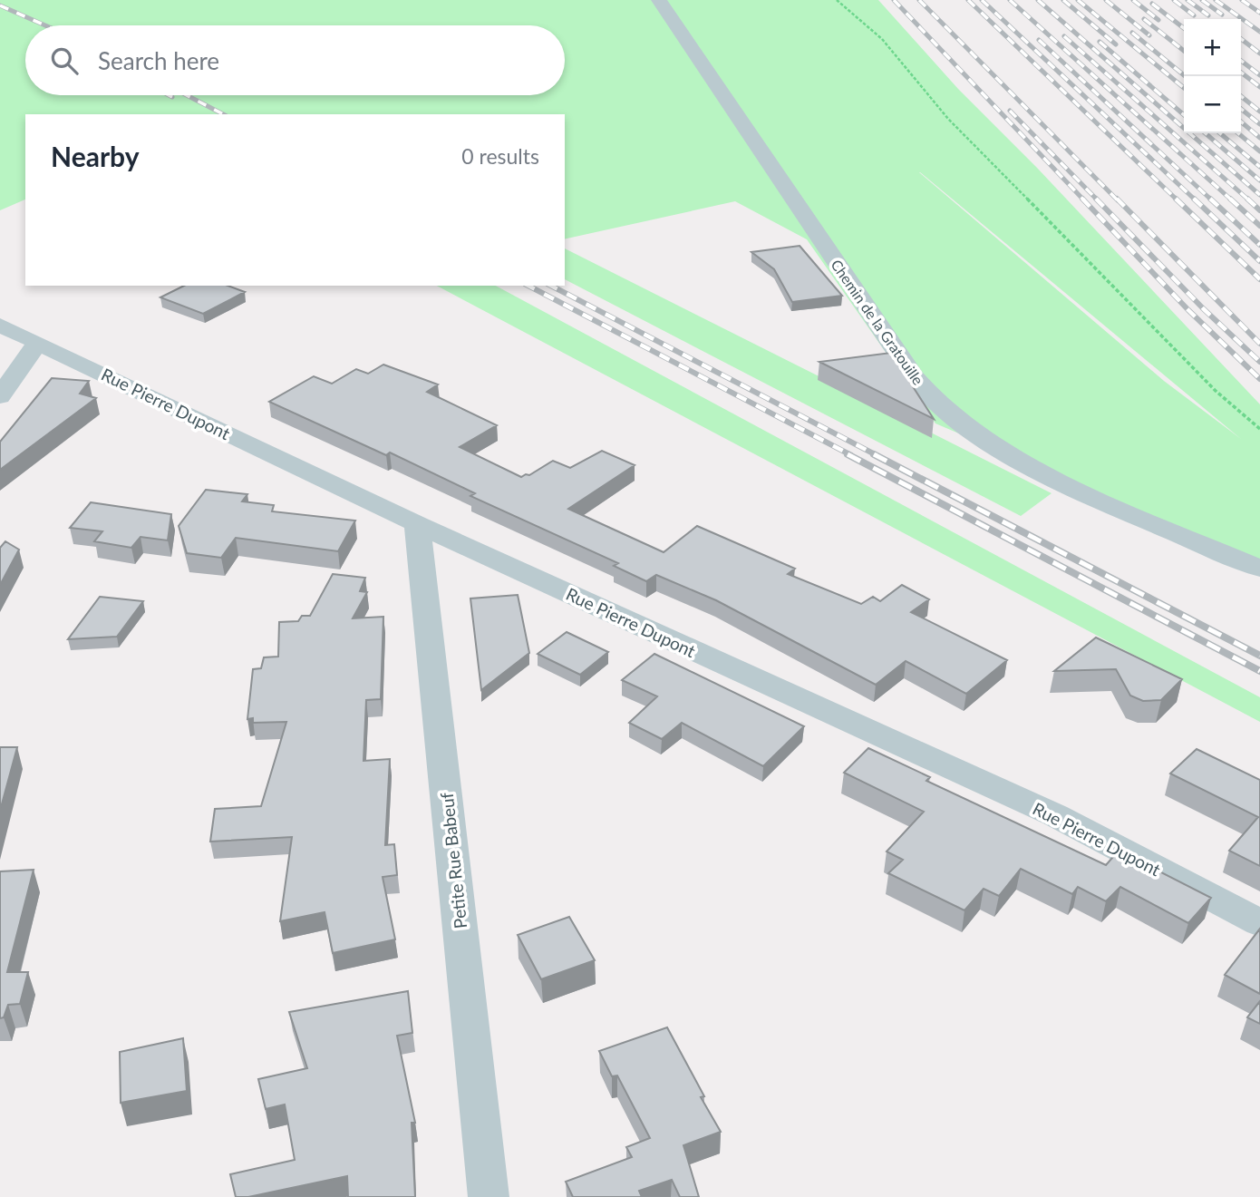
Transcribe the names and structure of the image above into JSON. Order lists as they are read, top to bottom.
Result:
{
  "streets": {
    "street": ["Chemin de la Gratouille", "Rue Pierre Dupont", "Petite Rue Babeuf"]
  },
  "crossings": [
    ["Rue Pierre Dupont", "Petite Rue Babeuf"]
  ],
  "page": {
    "map_buttons": ["+", "−"],
    "search": "Search here",
    "heading": ["Nearby", "0 results"]
  }
}
